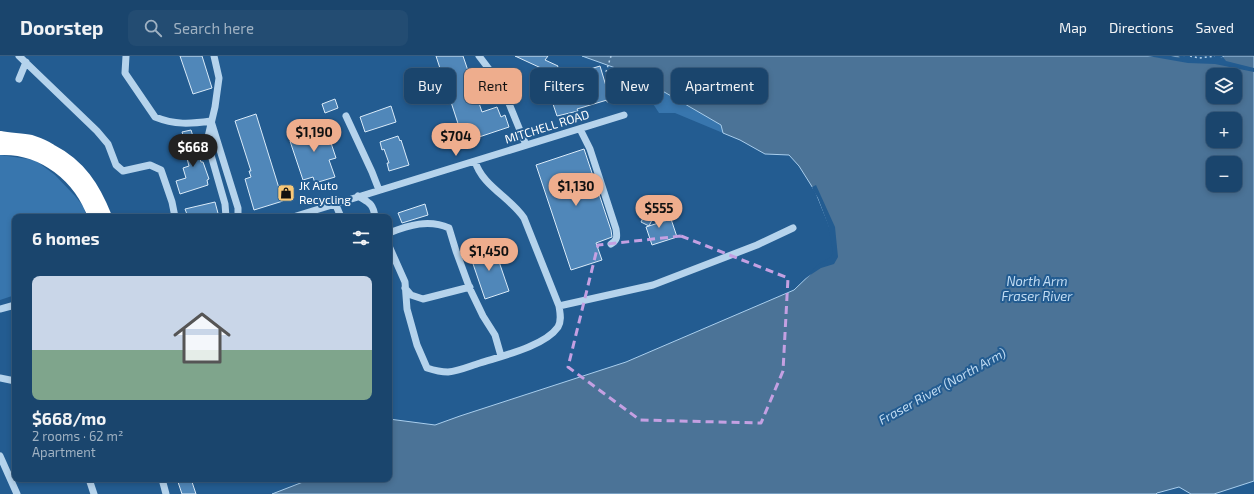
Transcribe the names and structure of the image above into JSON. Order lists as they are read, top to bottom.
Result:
{
  "streets": {
    "street": ["MITCHELL ROAD"]
  },
  "water": ["North Arm Fraser River", "Fraser River (North Arm)"],
  "places": {
    "shop": ["JK Auto Recycling"]
  },
  "page": {
    "header": "Doorstep",
    "search": "Search here",
    "nav": ["Map", "Directions", "Saved"],
    "map_buttons": ["+", "−"],
    "chip": [
      "Buy",
      "Rent",
      "Filters",
      "New",
      "Apartment"
    ],
    "price": [
      "$1,190",
      "$704",
      "$668",
      "$1,130",
      "$555",
      "$1,450"
    ],
    "heading": "6 homes",
    "list": [
      {
        "name": "$668/mo",
        "note": "2 rooms · 62 m² · Apartment"
      }
    ]
  }
}
